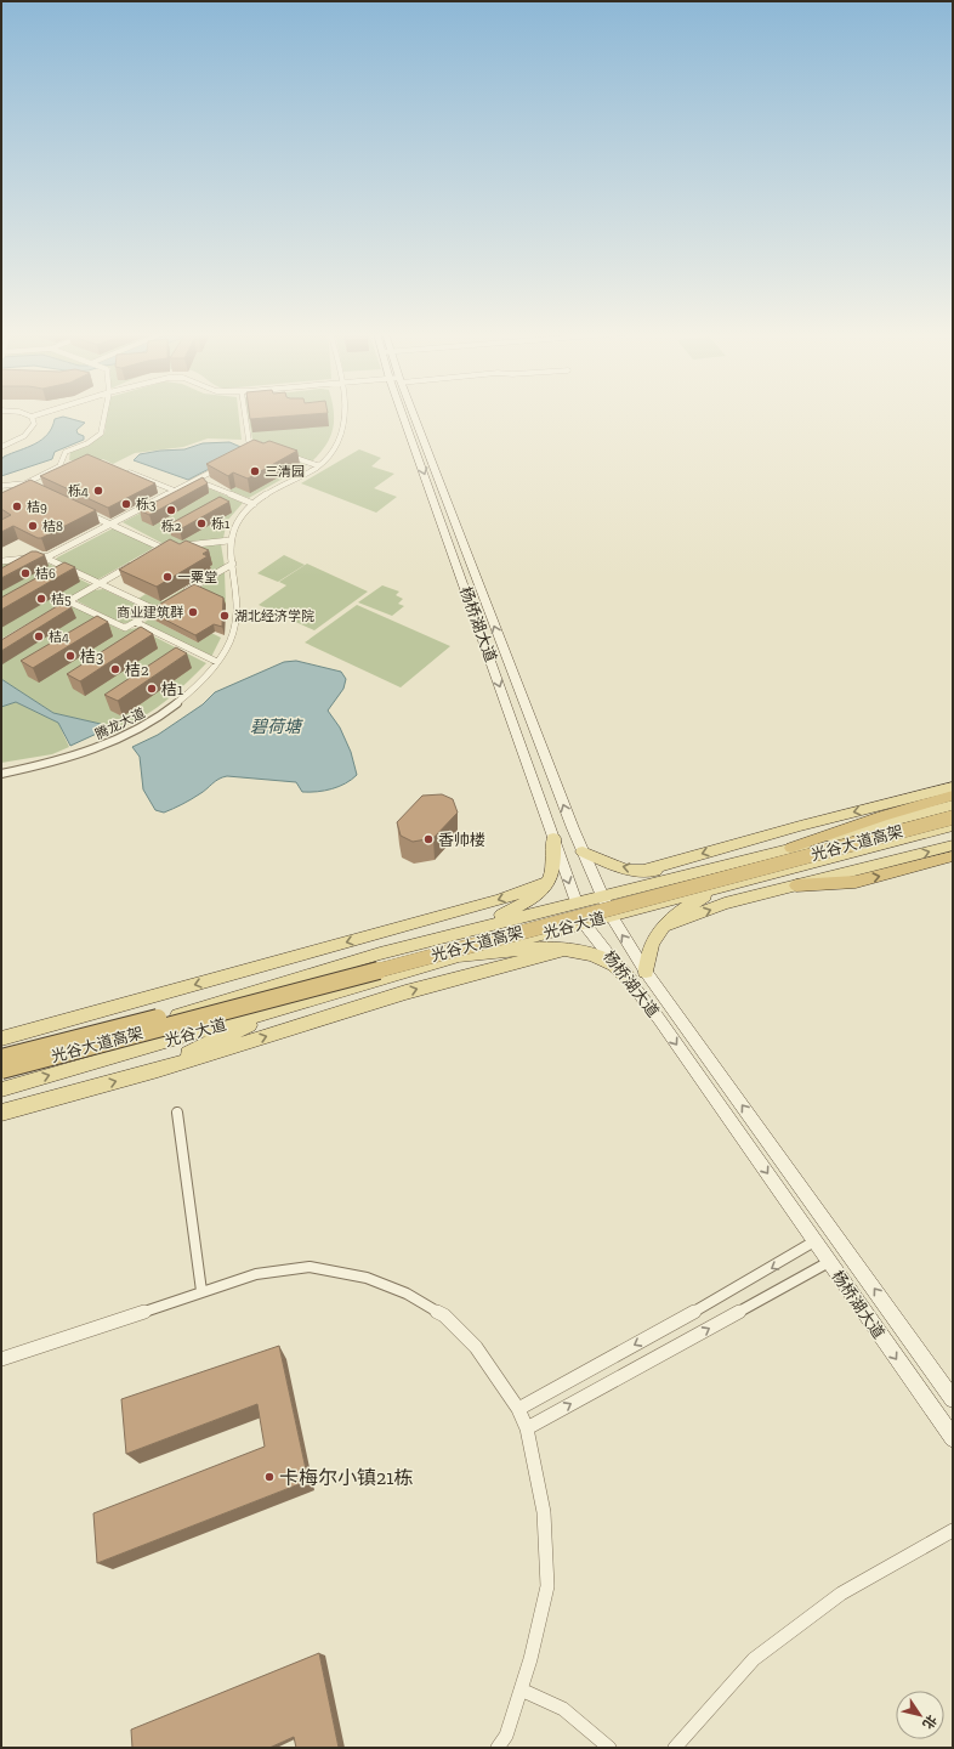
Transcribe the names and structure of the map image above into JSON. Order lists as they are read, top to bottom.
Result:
{
  "streets": {
    "highway": ["光谷大道高架"],
    "main road": ["杨桥湖大道", "光谷大道"],
    "street": ["腾龙大道"]
  },
  "crossings": [
    ["杨桥湖大道", "光谷大道"]
  ],
  "water": ["碧荷塘"],
  "places": [
    "三清园",
    "栎4",
    "栎3",
    "桔9",
    "栎2",
    "栎1",
    "桔8",
    "桔6",
    "一粟堂",
    "桔5",
    "商业建筑群",
    "湖北经济学院",
    "桔4",
    "桔3",
    "桔2",
    "桔1",
    "香帅楼",
    "卡梅尔小镇21栋"
  ],
  "north": "bottom right"
}
